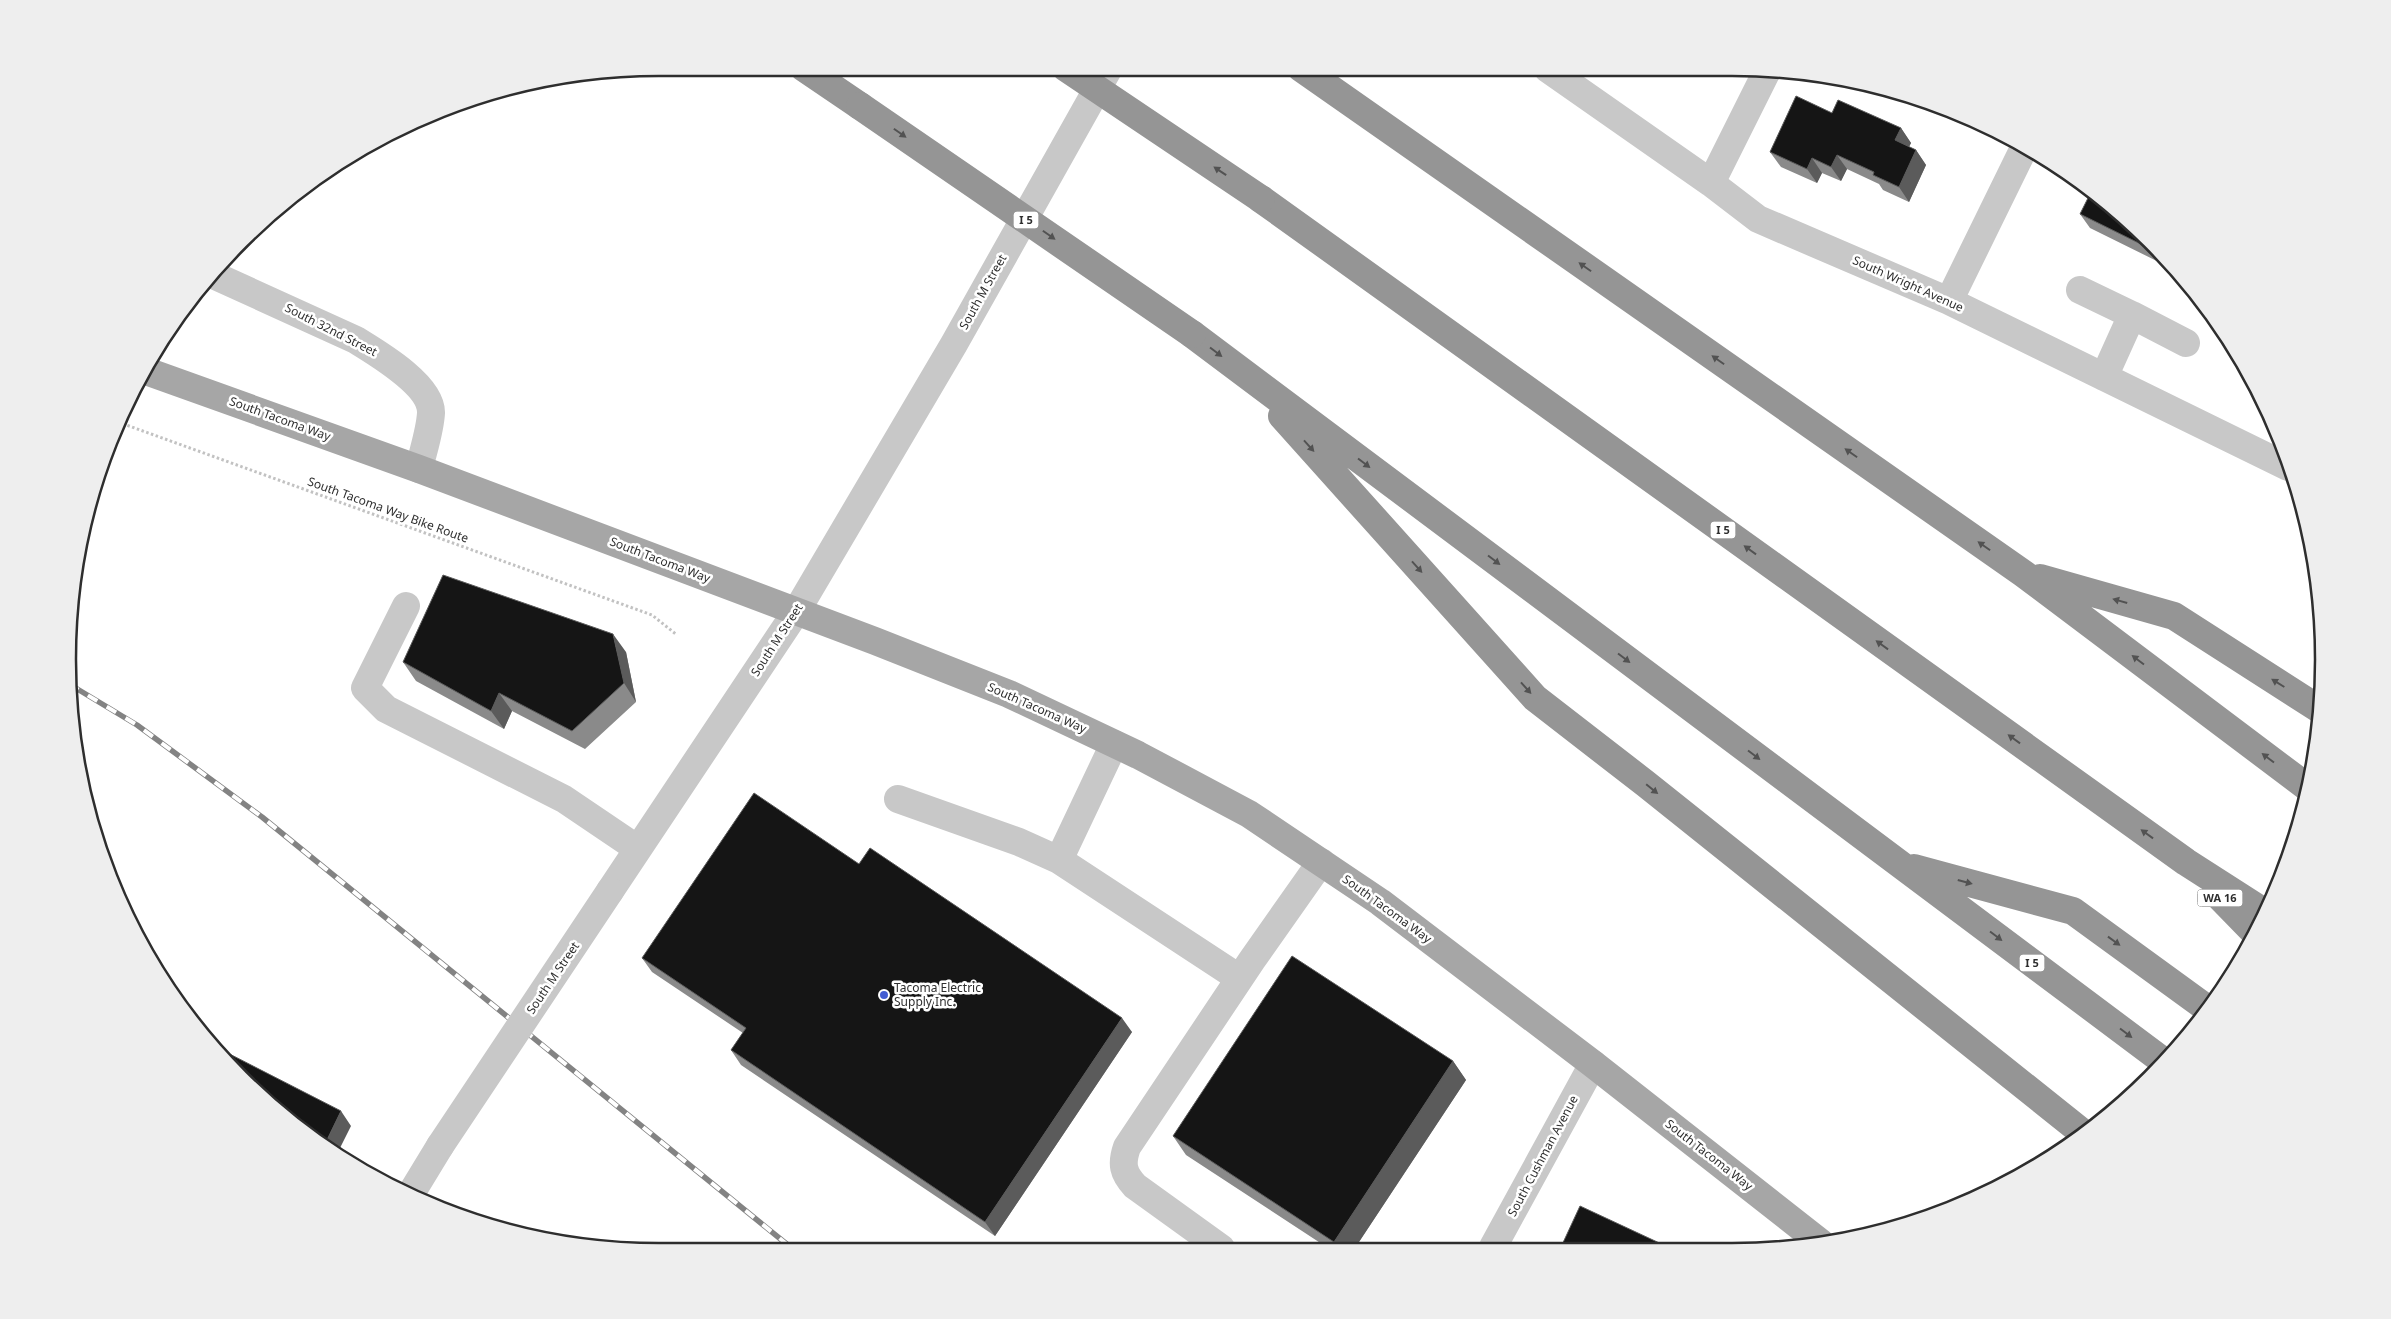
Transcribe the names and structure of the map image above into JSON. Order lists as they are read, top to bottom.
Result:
{
  "streets": {
    "highway": ["I 5", "WA 16"],
    "main road": ["South Tacoma Way"],
    "street": [
      "South Wright Avenue",
      "South M Street",
      "South 32nd Street",
      "South Cushman Avenue"
    ],
    "path": ["South Tacoma Way Bike Route"]
  },
  "crossings": [
    ["I 5", "WA 16"],
    ["South M Street", "South Tacoma Way"],
    ["South 32nd Street", "South Tacoma Way"],
    ["South Tacoma Way", "South Cushman Avenue"]
  ],
  "places": ["Tacoma Electric Supply Inc."]
}
